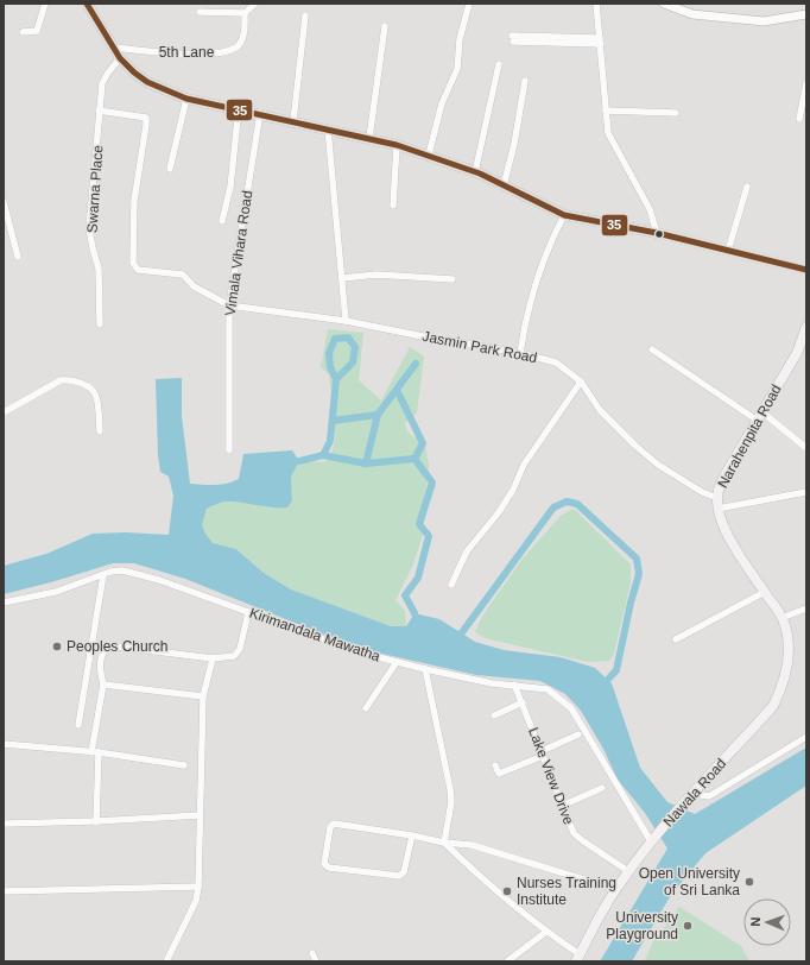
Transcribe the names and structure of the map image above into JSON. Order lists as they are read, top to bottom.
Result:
{
  "streets": {
    "main road": ["Narahenpita Road", "Nawala Road"],
    "street": [
      "5th Lane",
      "Swarna Place",
      "Vimala Vihara Road",
      "Jasmin Park Road",
      "Kirimandala Mawatha",
      "Lake View Drive"
    ]
  },
  "crossings": [
    ["Swarna Place", "Jasmin Park Road"],
    ["Vimala Vihara Road", "Jasmin Park Road"],
    ["Jasmin Park Road", "Narahenpita Road"],
    ["Narahenpita Road", "Nawala Road"],
    ["Kirimandala Mawatha", "Lake View Drive"],
    ["Kirimandala Mawatha", "Nawala Road"],
    ["Lake View Drive", "Nawala Road"]
  ],
  "places": [
    "Peoples Church",
    "Open University of Sri Lanka",
    "Nurses Training Institute",
    "University Playground"
  ],
  "lines": ["transit line 35"],
  "north": "left"
}
